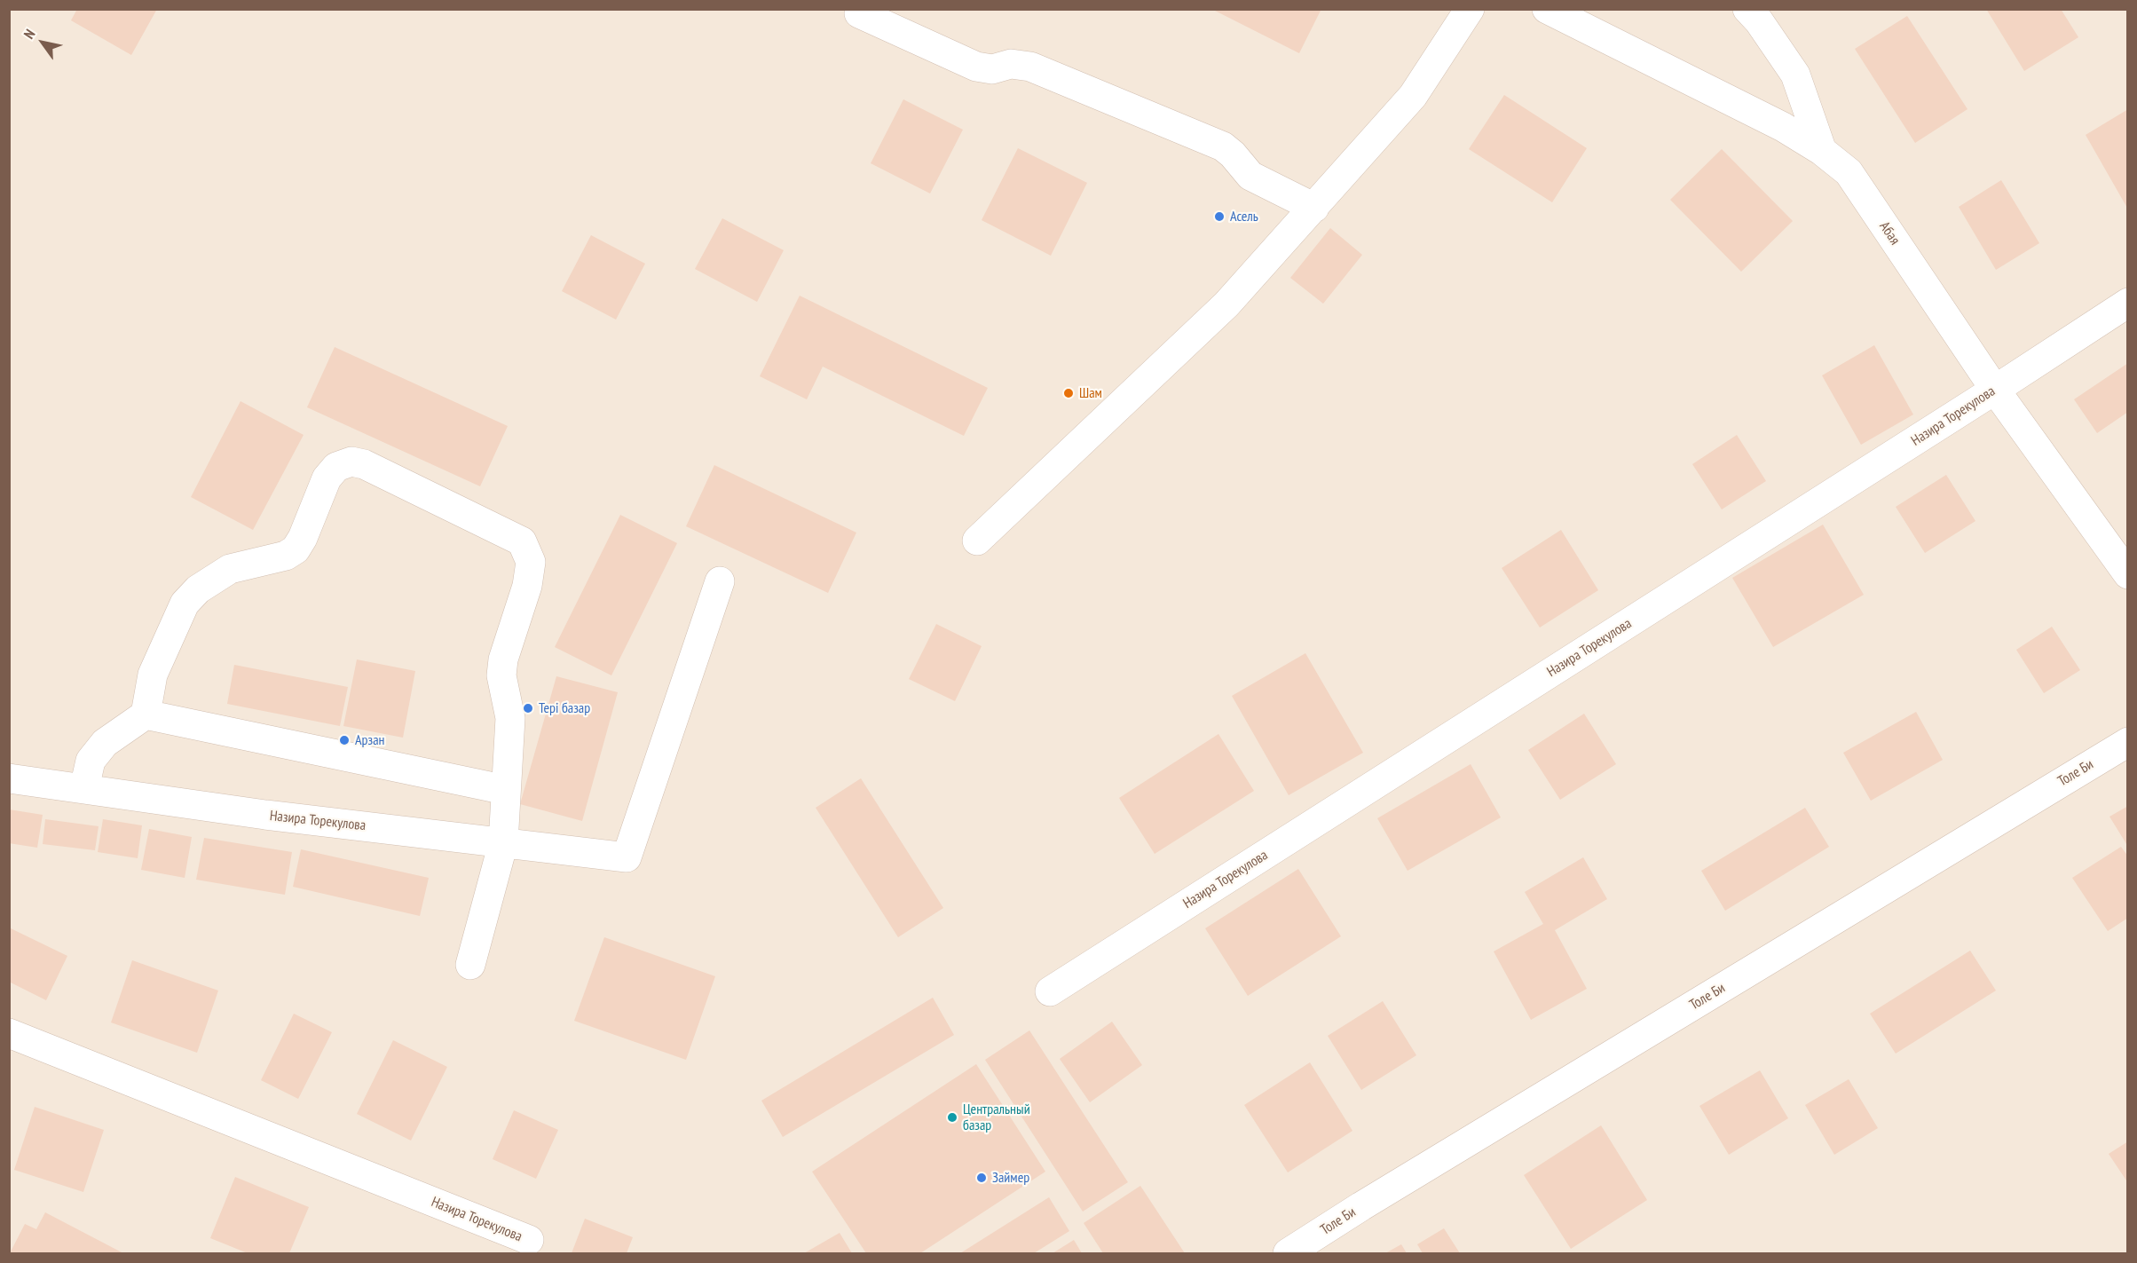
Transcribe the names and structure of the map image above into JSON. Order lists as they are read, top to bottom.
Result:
{
  "streets": {
    "street": ["Абая", "Назира Торекулова", "Толе Би"]
  },
  "crossings": [
    ["Абая", "Назира Торекулова"]
  ],
  "places": [
    "Асель",
    "Шам",
    "Тері базар",
    "Арзан",
    "Центральный базар",
    "Займер"
  ],
  "north": "top left"
}
